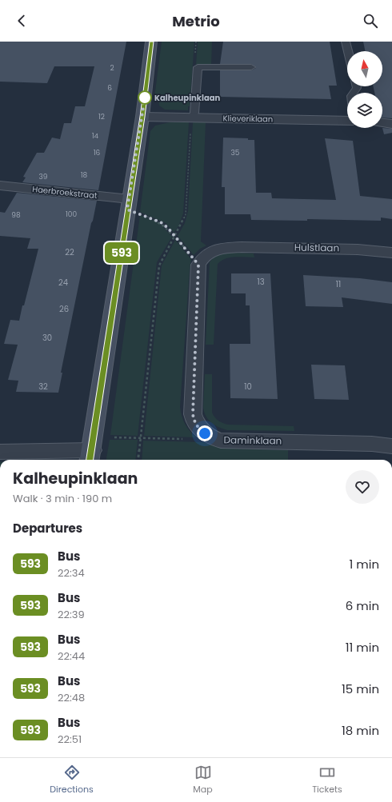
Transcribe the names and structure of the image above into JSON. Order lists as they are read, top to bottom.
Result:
{
  "streets": {
    "street": [
      "Klieveriklaan",
      "Haerbroekstraat",
      "Hulstlaan",
      "Daminklaan"
    ]
  },
  "crossings": [
    ["Hulstlaan", "Daminklaan"]
  ],
  "places": ["Kalheupinklaan"],
  "lines": ["bus line 593"],
  "house_numbers": [
    "2",
    "6",
    "12",
    "14",
    "16",
    "35",
    "18",
    "39",
    "100",
    "98",
    "22",
    "13",
    "24",
    "11",
    "26",
    "30",
    "32",
    "10"
  ],
  "north": "top",
  "page": {
    "header": "Metrio",
    "on_map": "593",
    "heading": [
      ["Kalheupinklaan", "Walk · 3 min · 190 m"],
      "Departures"
    ],
    "list": [
      {
        "mark": "593",
        "name": "Bus",
        "note": "22:34",
        "value": "1 min"
      },
      {
        "mark": "593",
        "name": "Bus",
        "note": "22:39",
        "value": "6 min"
      },
      {
        "mark": "593",
        "name": "Bus",
        "note": "22:44",
        "value": "11 min"
      },
      {
        "mark": "593",
        "name": "Bus",
        "note": "22:48",
        "value": "15 min"
      },
      {
        "mark": "593",
        "name": "Bus",
        "note": "22:51",
        "value": "18 min"
      }
    ],
    "tabs": ["Directions", "Map", "Tickets"]
  }
}
